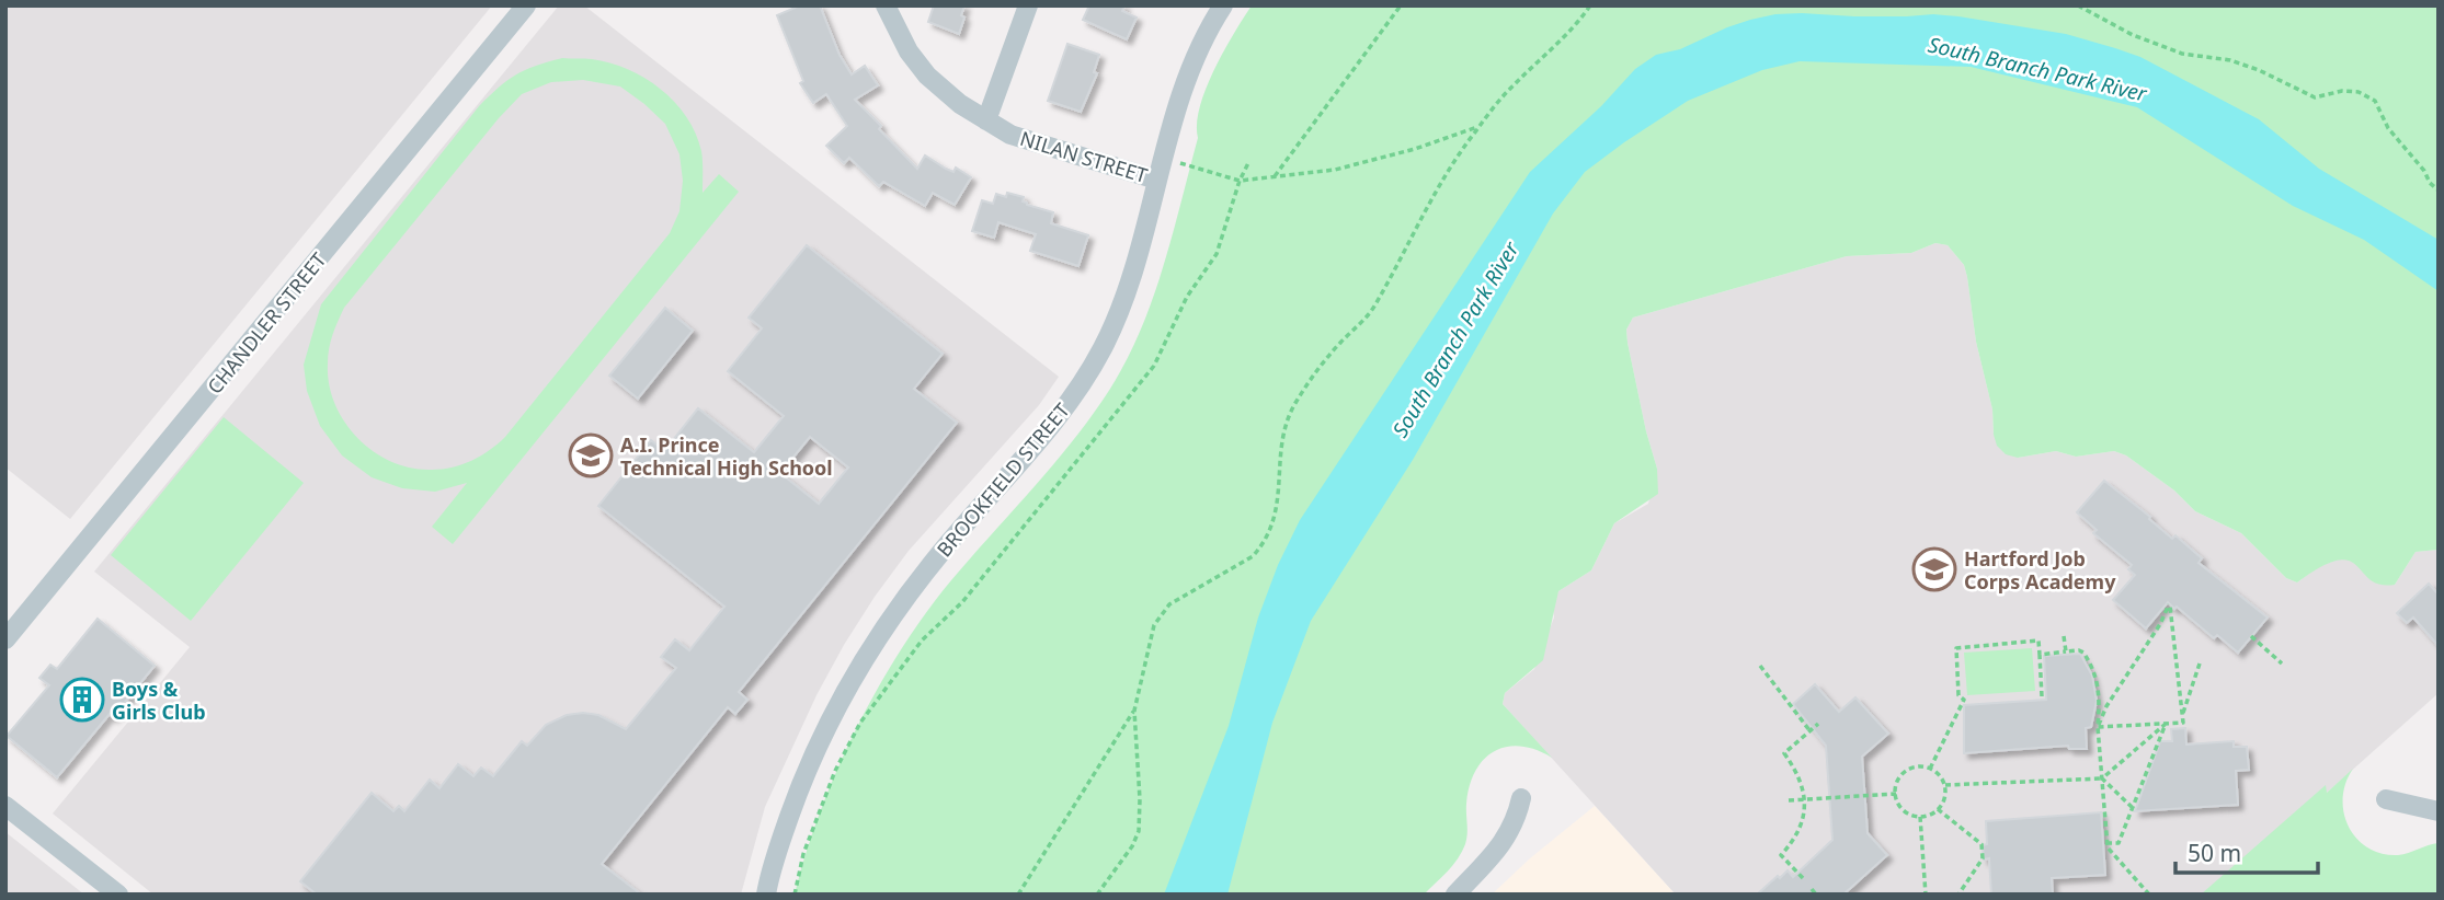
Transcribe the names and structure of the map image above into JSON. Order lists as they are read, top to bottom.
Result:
{
  "streets": {
    "street": ["NILAN STREET", "CHANDLER STREET", "BROOKFIELD STREET"]
  },
  "crossings": [
    ["NILAN STREET", "BROOKFIELD STREET"]
  ],
  "water": ["South Branch Park River"],
  "places": {
    "school or university": ["A.I. Prince Technical High School", "Hartford Job Corps Academy"],
    "building": ["Boys & Girls Club"]
  },
  "scale_bar": "50 m"
}
